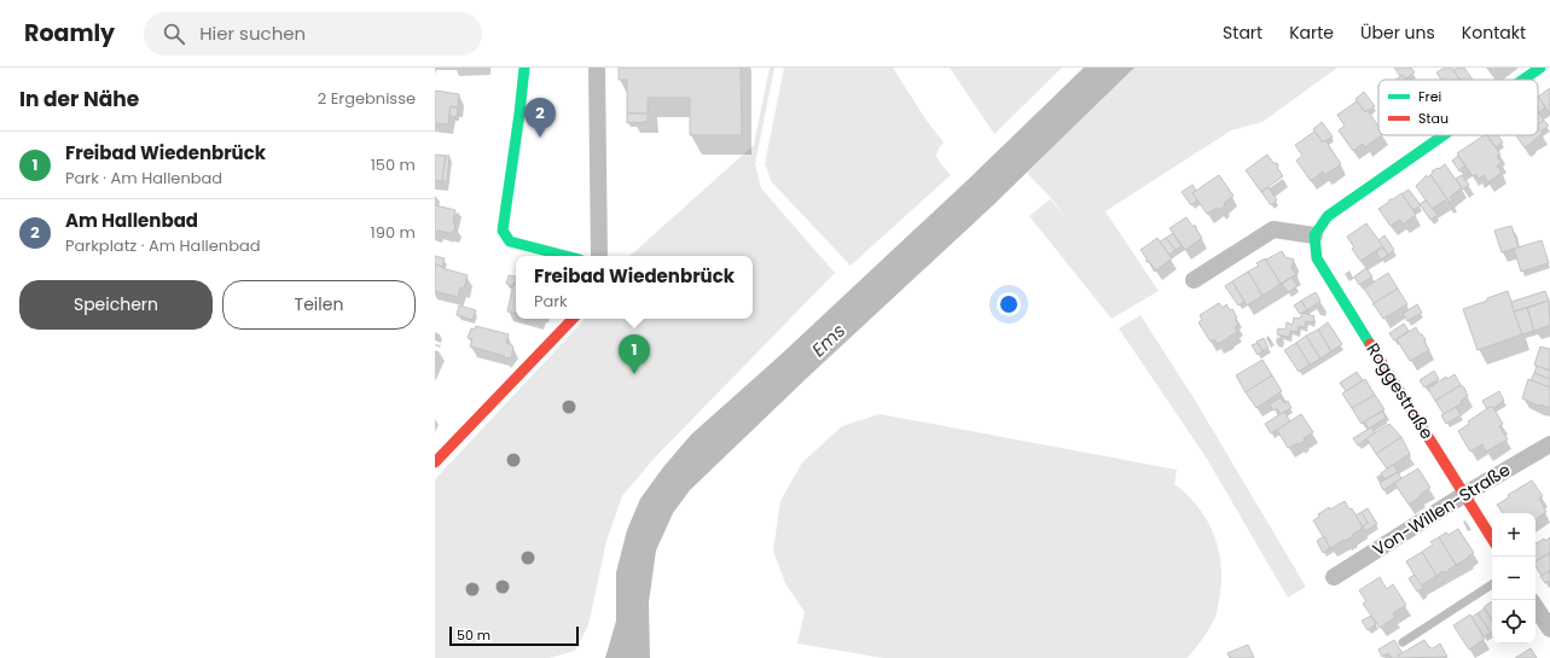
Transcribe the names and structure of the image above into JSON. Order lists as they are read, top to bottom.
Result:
{
  "streets": {
    "street": ["Roggestraße", "Von-Willen-Straße"]
  },
  "crossings": [
    ["Roggestraße", "Von-Willen-Straße"]
  ],
  "water": ["Ems"],
  "legend": ["Frei", "Stau"],
  "scale_bar": "50 m",
  "page": {
    "header": "Roamly",
    "search": "Hier suchen",
    "nav": [
      "Start",
      "Karte",
      "Über uns",
      "Kontakt"
    ],
    "heading": ["In der Nähe", "2 Ergebnisse"],
    "pins": ["2", "1"],
    "list": [
      {
        "mark": "1",
        "name": "Freibad Wiedenbrück",
        "note": "Park · Am Hallenbad",
        "value": "150 m"
      },
      {
        "mark": "2",
        "name": "Am Hallenbad",
        "note": "Parkplatz · Am Hallenbad",
        "value": "190 m"
      }
    ],
    "popup": ["Freibad Wiedenbrück", "Park"],
    "buttons": ["Speichern", "Teilen"],
    "map_buttons": ["+", "−"],
    "scale": "50 m"
  }
}
